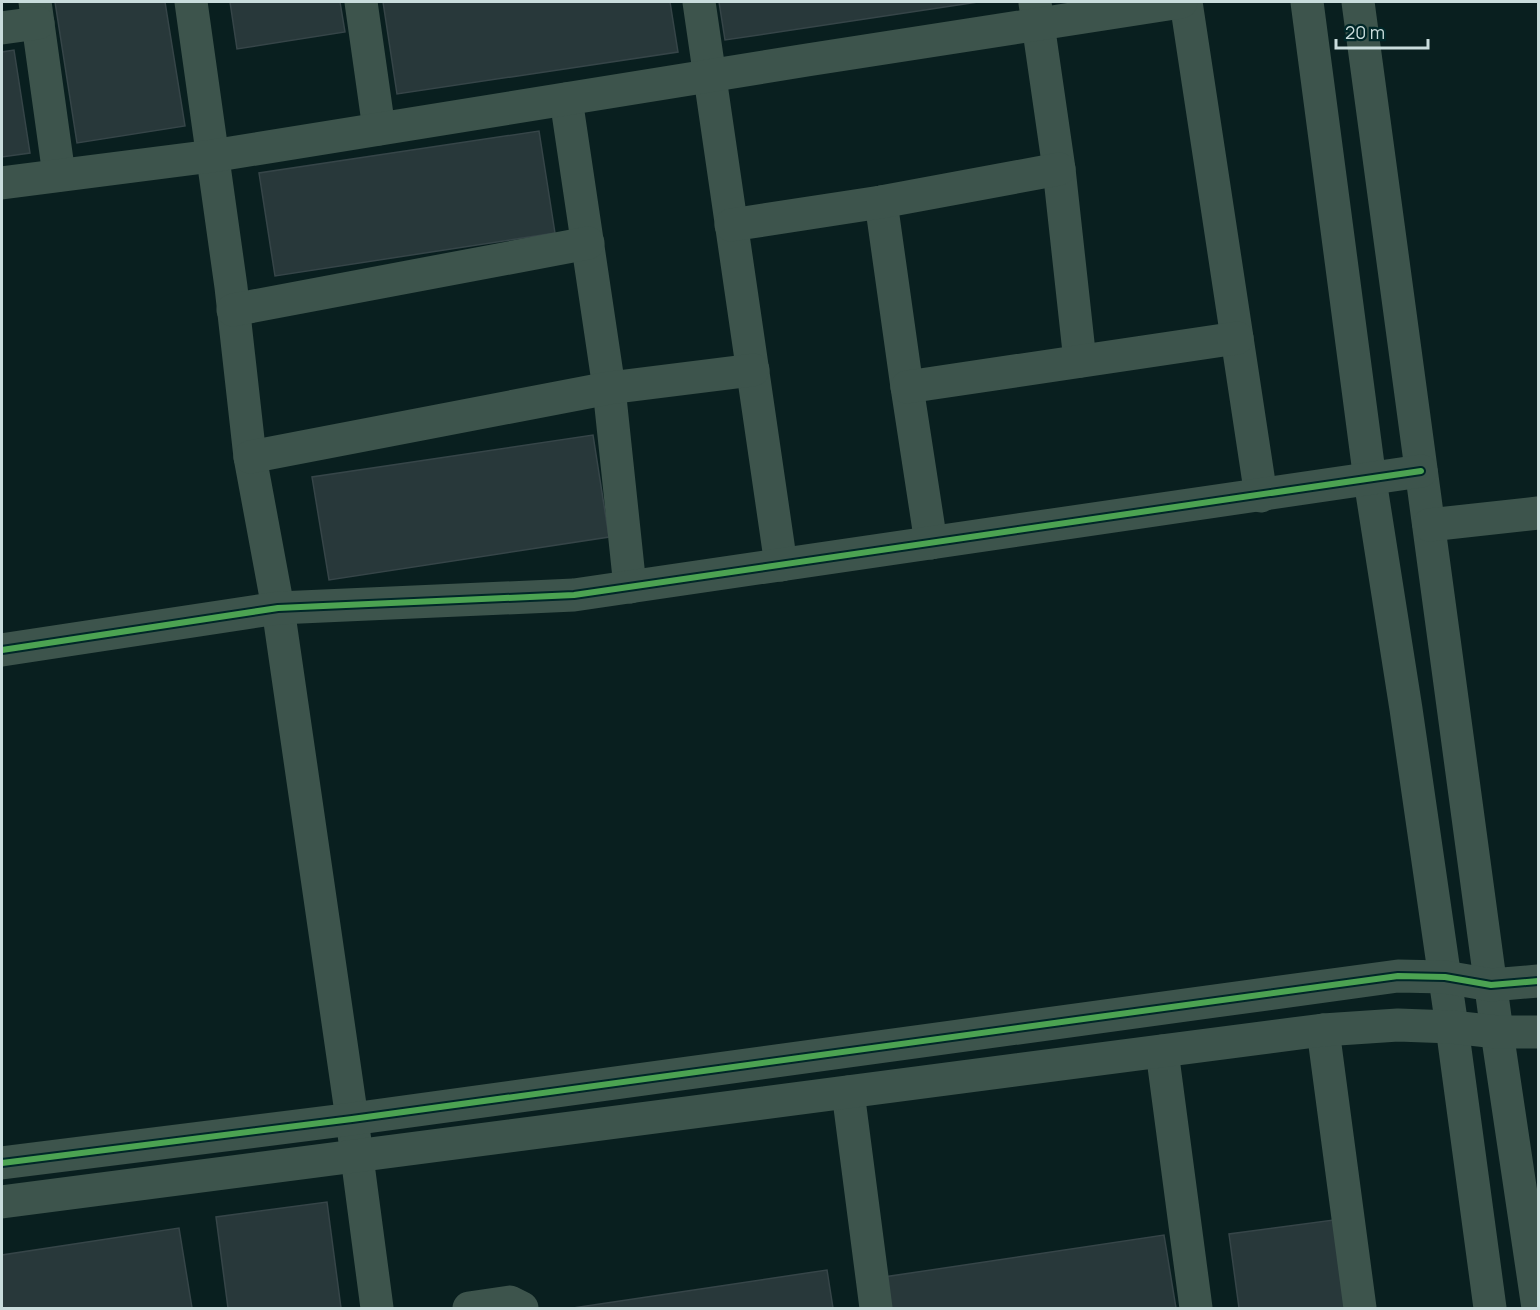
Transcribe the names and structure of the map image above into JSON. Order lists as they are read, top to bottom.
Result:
{
  "scale_bar": "20 m"
}
